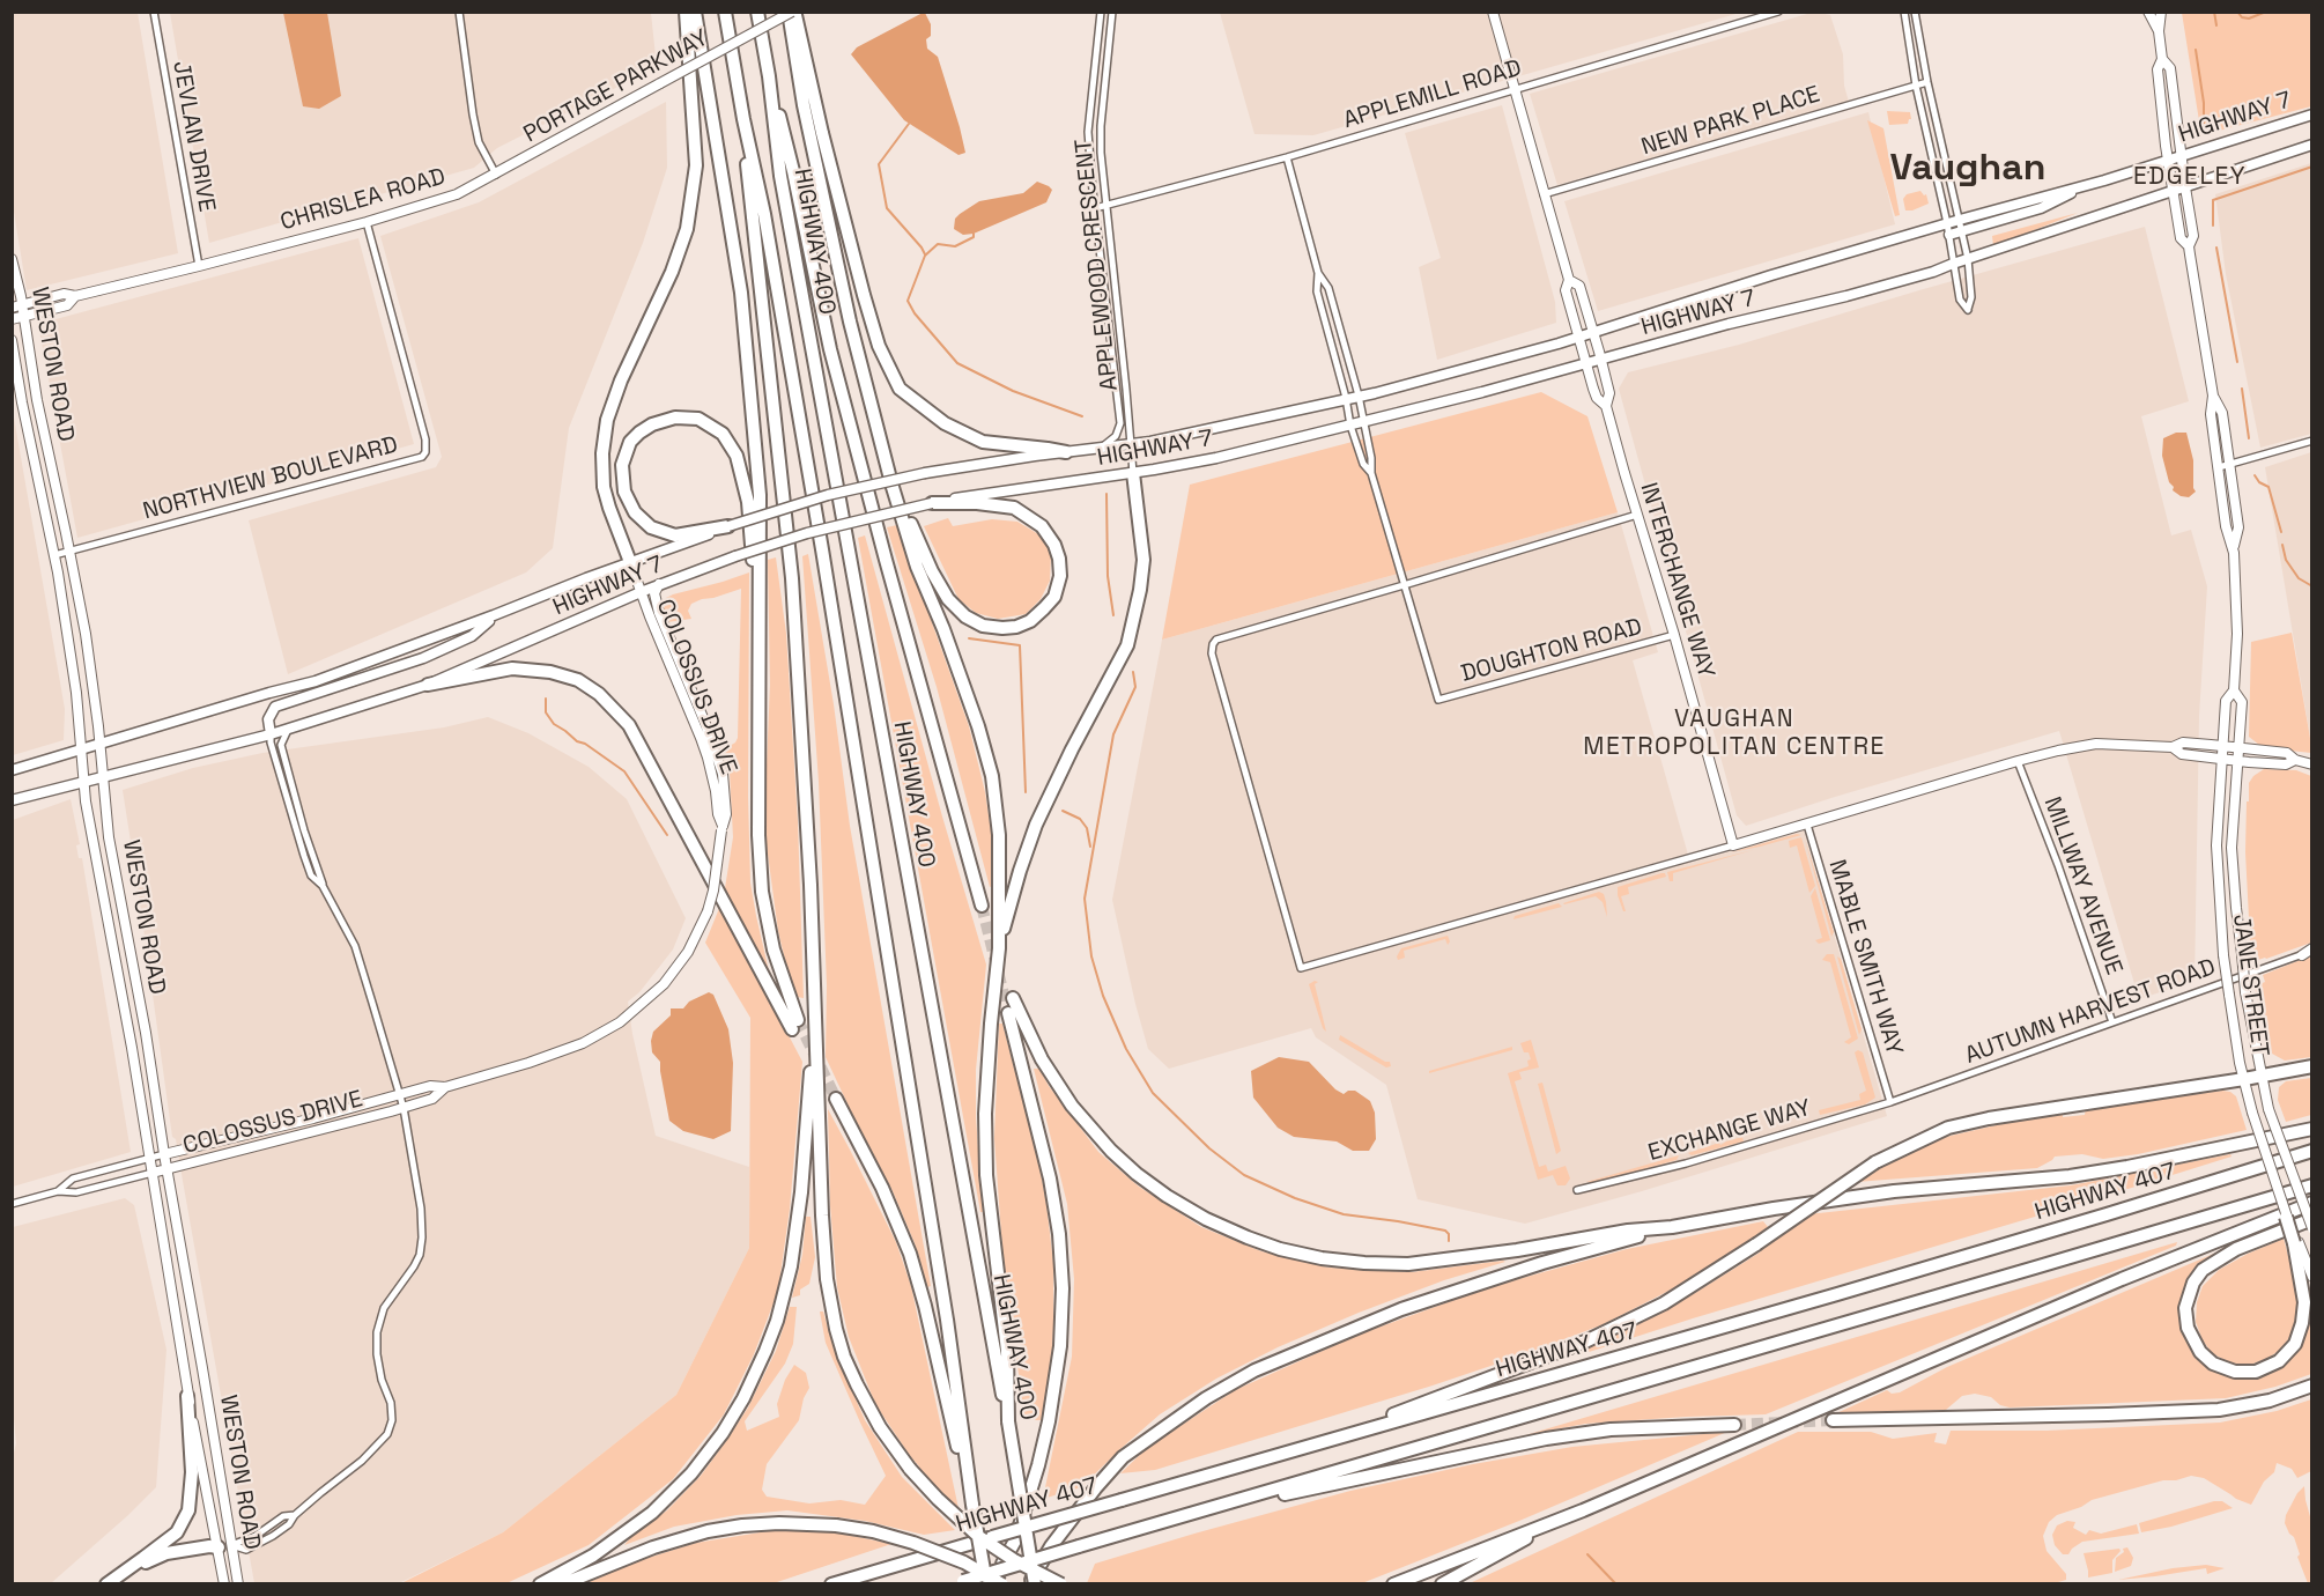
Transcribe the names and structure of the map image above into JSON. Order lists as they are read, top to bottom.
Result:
{
  "streets": {
    "highway": ["HIGHWAY 400", "HIGHWAY 407"],
    "main road": [
      "PORTAGE PARKWAY",
      "HIGHWAY 7",
      "CHRISLEA ROAD",
      "WESTON ROAD",
      "INTERCHANGE WAY",
      "COLOSSUS DRIVE",
      "JANE STREET"
    ],
    "street": [
      "APPLEMILL ROAD",
      "NEW PARK PLACE",
      "JEVLAN DRIVE",
      "APPLEWOOD CRESCENT",
      "NORTHVIEW BOULEVARD",
      "DOUGHTON ROAD",
      "MILLWAY AVENUE",
      "MABLE SMITH WAY",
      "AUTUMN HARVEST ROAD",
      "EXCHANGE WAY"
    ]
  },
  "crossings": [
    ["PORTAGE PARKWAY", "CHRISLEA ROAD"],
    ["APPLEMILL ROAD", "APPLEWOOD CRESCENT"],
    ["HIGHWAY 7", "APPLEWOOD CRESCENT"],
    ["HIGHWAY 7", "WESTON ROAD"],
    ["HIGHWAY 7", "INTERCHANGE WAY"],
    ["HIGHWAY 7", "COLOSSUS DRIVE"],
    ["HIGHWAY 7", "JANE STREET"],
    ["JEVLAN DRIVE", "CHRISLEA ROAD"],
    ["CHRISLEA ROAD", "WESTON ROAD"],
    ["CHRISLEA ROAD", "NORTHVIEW BOULEVARD"],
    ["WESTON ROAD", "NORTHVIEW BOULEVARD"],
    ["WESTON ROAD", "COLOSSUS DRIVE"],
    ["INTERCHANGE WAY", "DOUGHTON ROAD"],
    ["MILLWAY AVENUE", "AUTUMN HARVEST ROAD"],
    ["MABLE SMITH WAY", "AUTUMN HARVEST ROAD"],
    ["MABLE SMITH WAY", "EXCHANGE WAY"],
    ["AUTUMN HARVEST ROAD", "EXCHANGE WAY"]
  ],
  "districts": ["Vaughan", "EDGELEY", "VAUGHAN METROPOLITAN CENTRE"]
}
